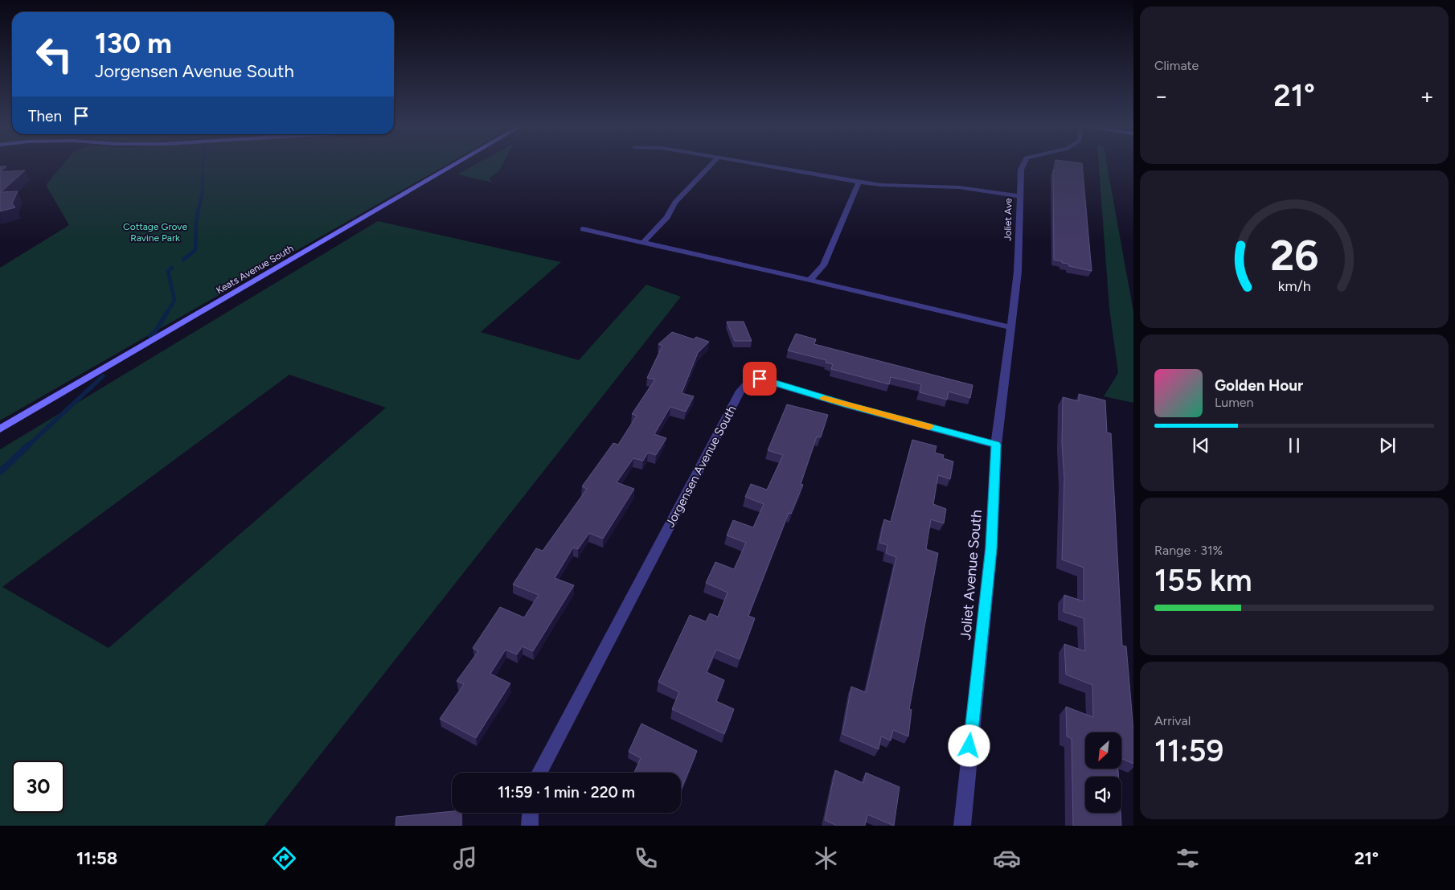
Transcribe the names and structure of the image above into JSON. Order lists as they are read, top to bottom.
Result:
{
  "streets": {
    "main road": ["Keats Avenue South"],
    "street": ["Joliet Ave", "Jorgensen Avenue South", "Joliet Avenue South"]
  },
  "crossings": [
    ["Joliet Ave", "Joliet Avenue South"],
    ["Jorgensen Avenue South", "Joliet Avenue South"]
  ],
  "parks": ["Cottage Grove Ravine Park"],
  "north": "bottom left",
  "page": {
    "tile": [
      "Climate",
      ["Range · 31%", "155 km"],
      ["Arrival", "11:59"]
    ],
    "turn": ["130 m", "Jorgensen Avenue South"],
    "heat": ["−", "21°", "+"],
    "then": "Then",
    "song": ["Golden Hour", "Lumen"],
    "limit": "30",
    "trip": "11:59 · 1 min · 220 m",
    "tabs": ["11:58", "21°"],
    "gauge": ["26", "km/h"]
  }
}
